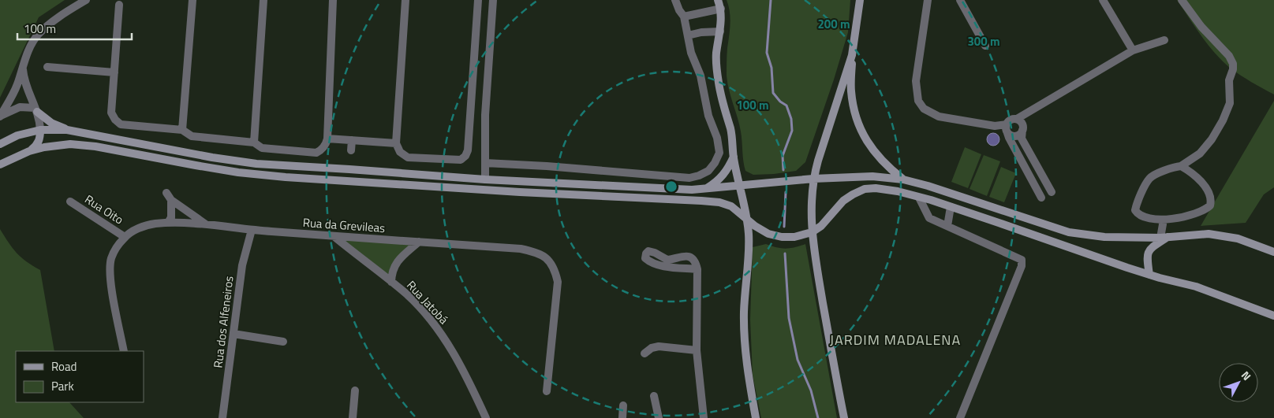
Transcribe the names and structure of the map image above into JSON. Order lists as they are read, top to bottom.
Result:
{
  "streets": {
    "street": [
      "Rua Oito",
      "Rua da Grevileas",
      "Rua Jatobá",
      "Rua dos Alfeneiros"
    ]
  },
  "crossings": [
    ["Rua Oito", "Rua da Grevileas"],
    ["Rua da Grevileas", "Rua Jatobá"],
    ["Rua da Grevileas", "Rua dos Alfeneiros"]
  ],
  "districts": ["JARDIM MADALENA"],
  "legend": ["Road", "Park"],
  "scale_bar": "100 m",
  "north": "top right",
  "rings": ["200 m", "300 m", "100 m"]
}
